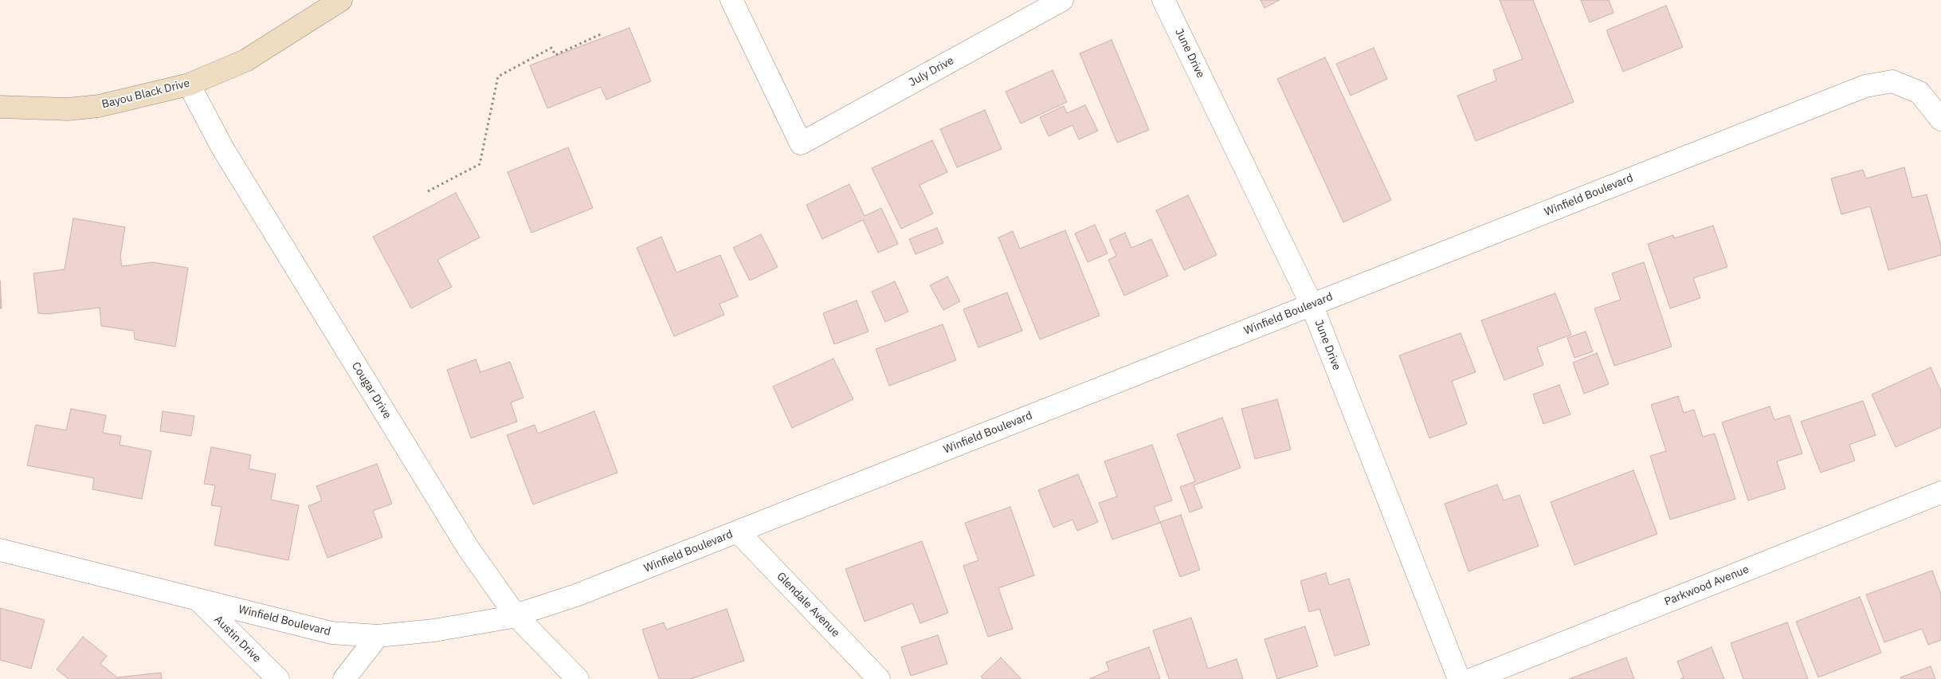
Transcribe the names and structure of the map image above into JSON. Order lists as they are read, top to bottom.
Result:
{
  "streets": {
    "main road": ["Bayou Black Drive"],
    "street": [
      "June Drive",
      "July Drive",
      "Winfield Boulevard",
      "Cougar Drive",
      "Parkwood Avenue",
      "Glendale Avenue",
      "Austin Drive"
    ]
  },
  "crossings": [
    ["June Drive", "Winfield Boulevard"],
    ["Bayou Black Drive", "Cougar Drive"],
    ["Winfield Boulevard", "Cougar Drive"],
    ["Winfield Boulevard", "Glendale Avenue"],
    ["Winfield Boulevard", "Austin Drive"]
  ]
}
